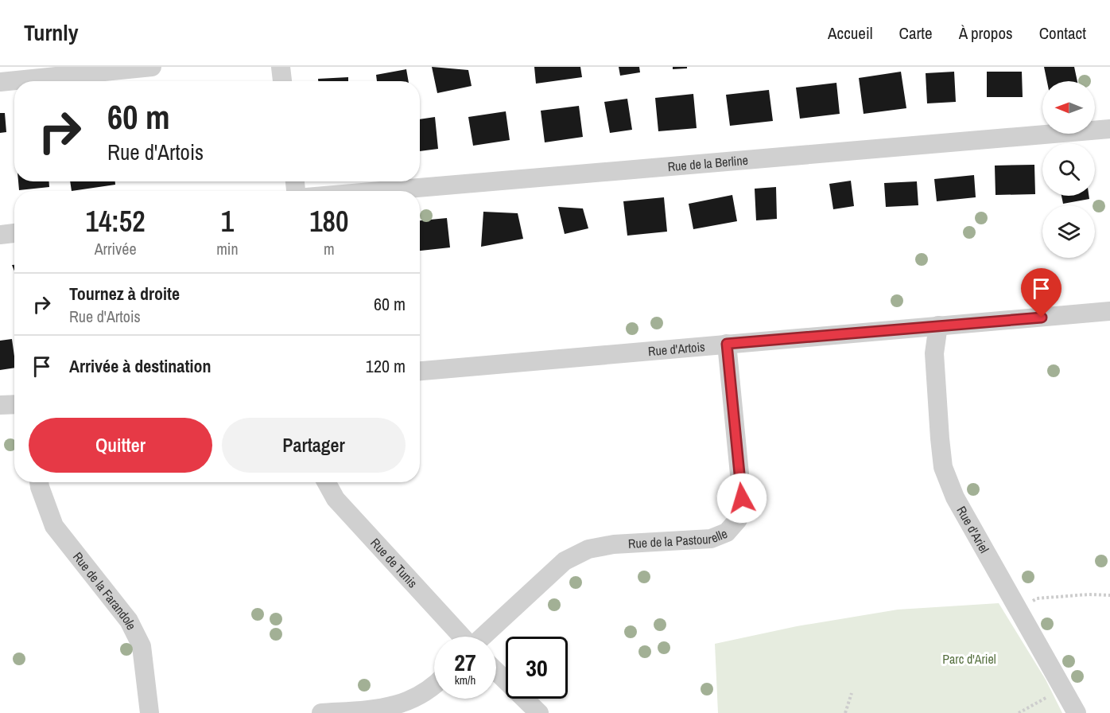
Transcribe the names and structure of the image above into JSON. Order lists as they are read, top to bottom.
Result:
{
  "streets": {
    "street": [
      "Rue de la Berline",
      "Rue d'Artois",
      "Rue d'Ariel",
      "Rue de la Pastourelle",
      "Rue de Tunis",
      "Rue de la Farandole"
    ]
  },
  "crossings": [
    ["Rue d'Artois", "Rue d'Ariel"],
    ["Rue d'Artois", "Rue de la Pastourelle"]
  ],
  "parks": ["Parc d'Ariel"],
  "north": "left",
  "page": {
    "header": "Turnly",
    "nav": [
      "Accueil",
      "Carte",
      "À propos",
      "Contact"
    ],
    "turn": ["60 m", "Rue d'Artois"],
    "eta": [
      "14:52",
      "Arrivée",
      "1",
      "min",
      "180",
      "m"
    ],
    "list": [
      {
        "name": "Tournez à droite",
        "note": "Rue d'Artois",
        "value": "60 m"
      },
      {
        "name": "Arrivée à destination",
        "value": "120 m"
      }
    ],
    "buttons": ["Quitter", "Partager"],
    "speed": "27 km/h",
    "limit": "30"
  }
}
